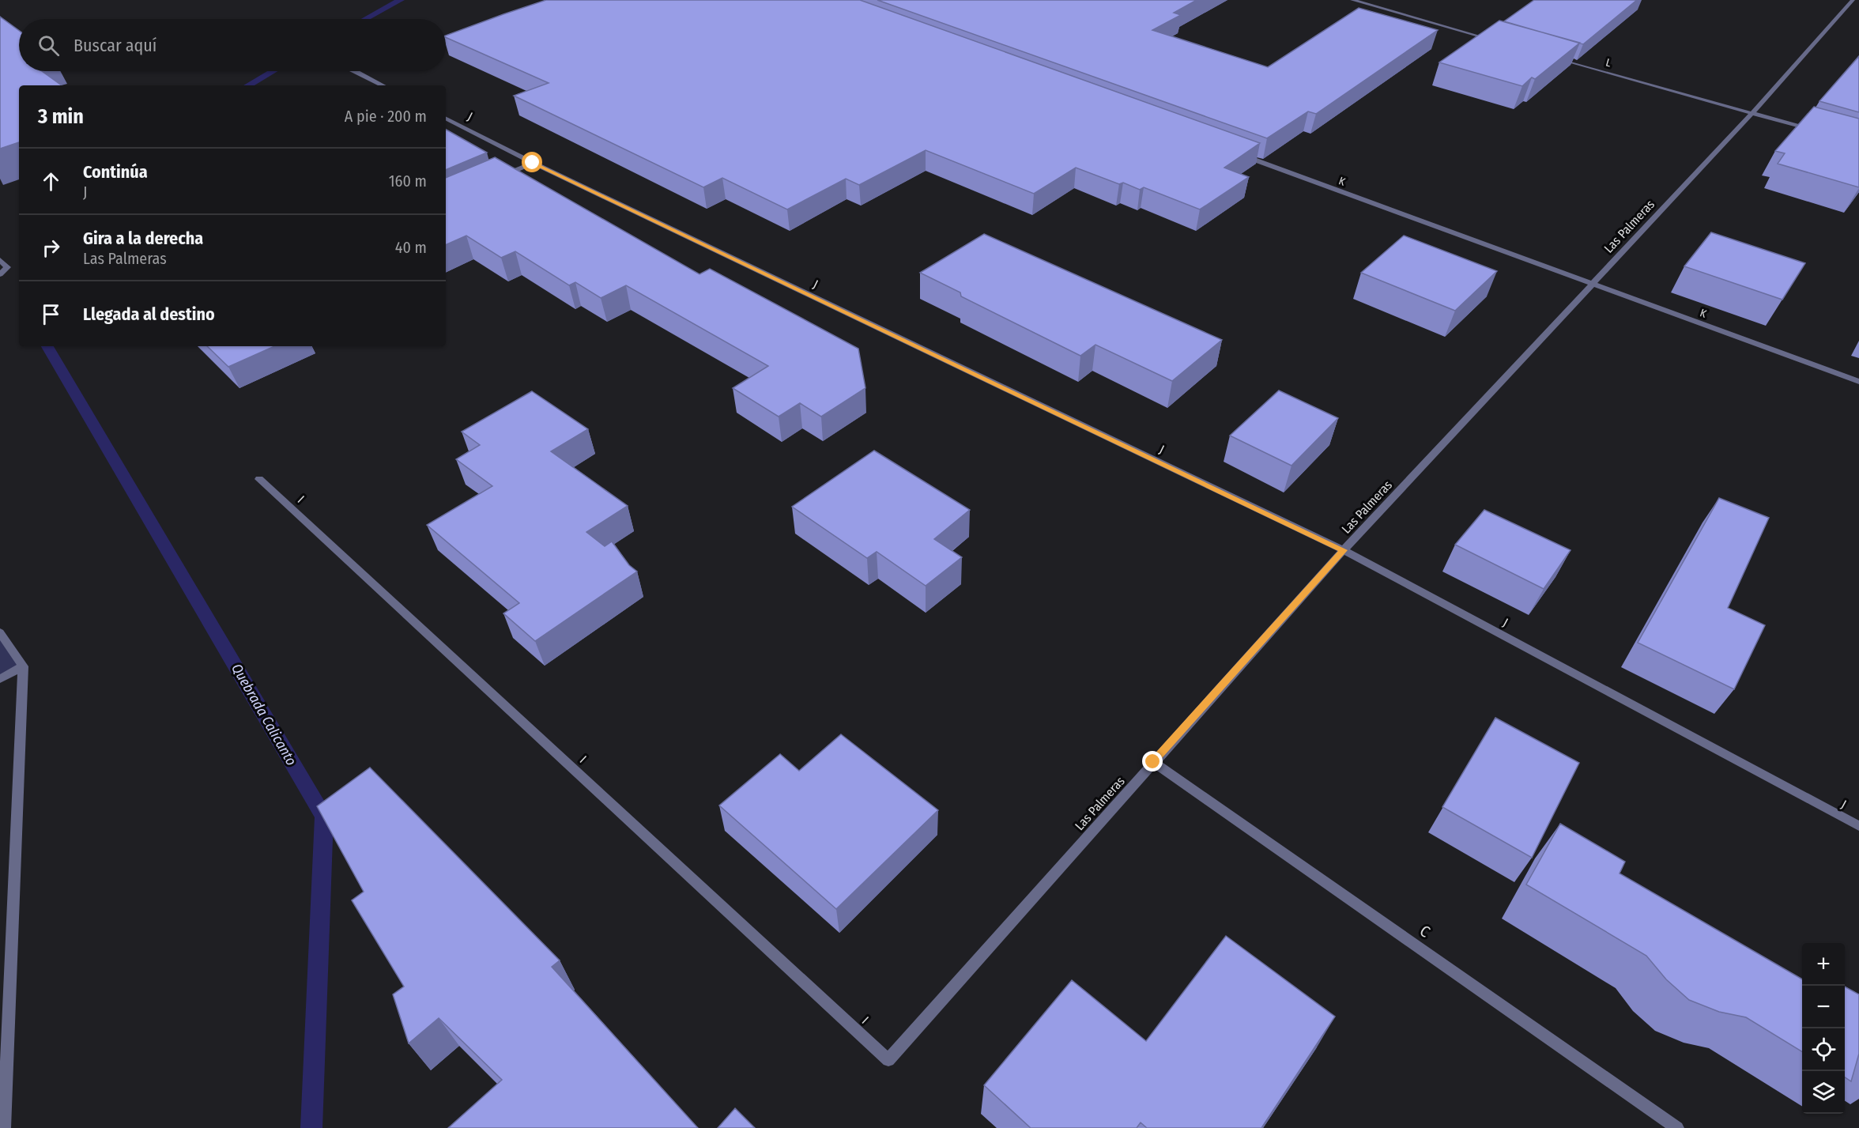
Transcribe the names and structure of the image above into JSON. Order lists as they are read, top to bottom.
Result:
{
  "streets": {
    "street": [
      "L",
      "J",
      "K",
      "Las Palmeras",
      "I",
      "C"
    ]
  },
  "crossings": [
    ["L", "Las Palmeras"],
    ["J", "Las Palmeras"],
    ["K", "Las Palmeras"],
    ["Las Palmeras", "I"],
    ["Las Palmeras", "C"]
  ],
  "water": ["Quebrada Calicanto"],
  "page": {
    "search": "Buscar aquí",
    "heading": ["3 min", "A pie · 200 m"],
    "list": [
      ["Continúa", "J", "160 m"],
      ["Gira a la derecha", "Las Palmeras", "40 m"],
      "Llegada al destino"
    ],
    "map_buttons": ["+", "−"]
  }
}
